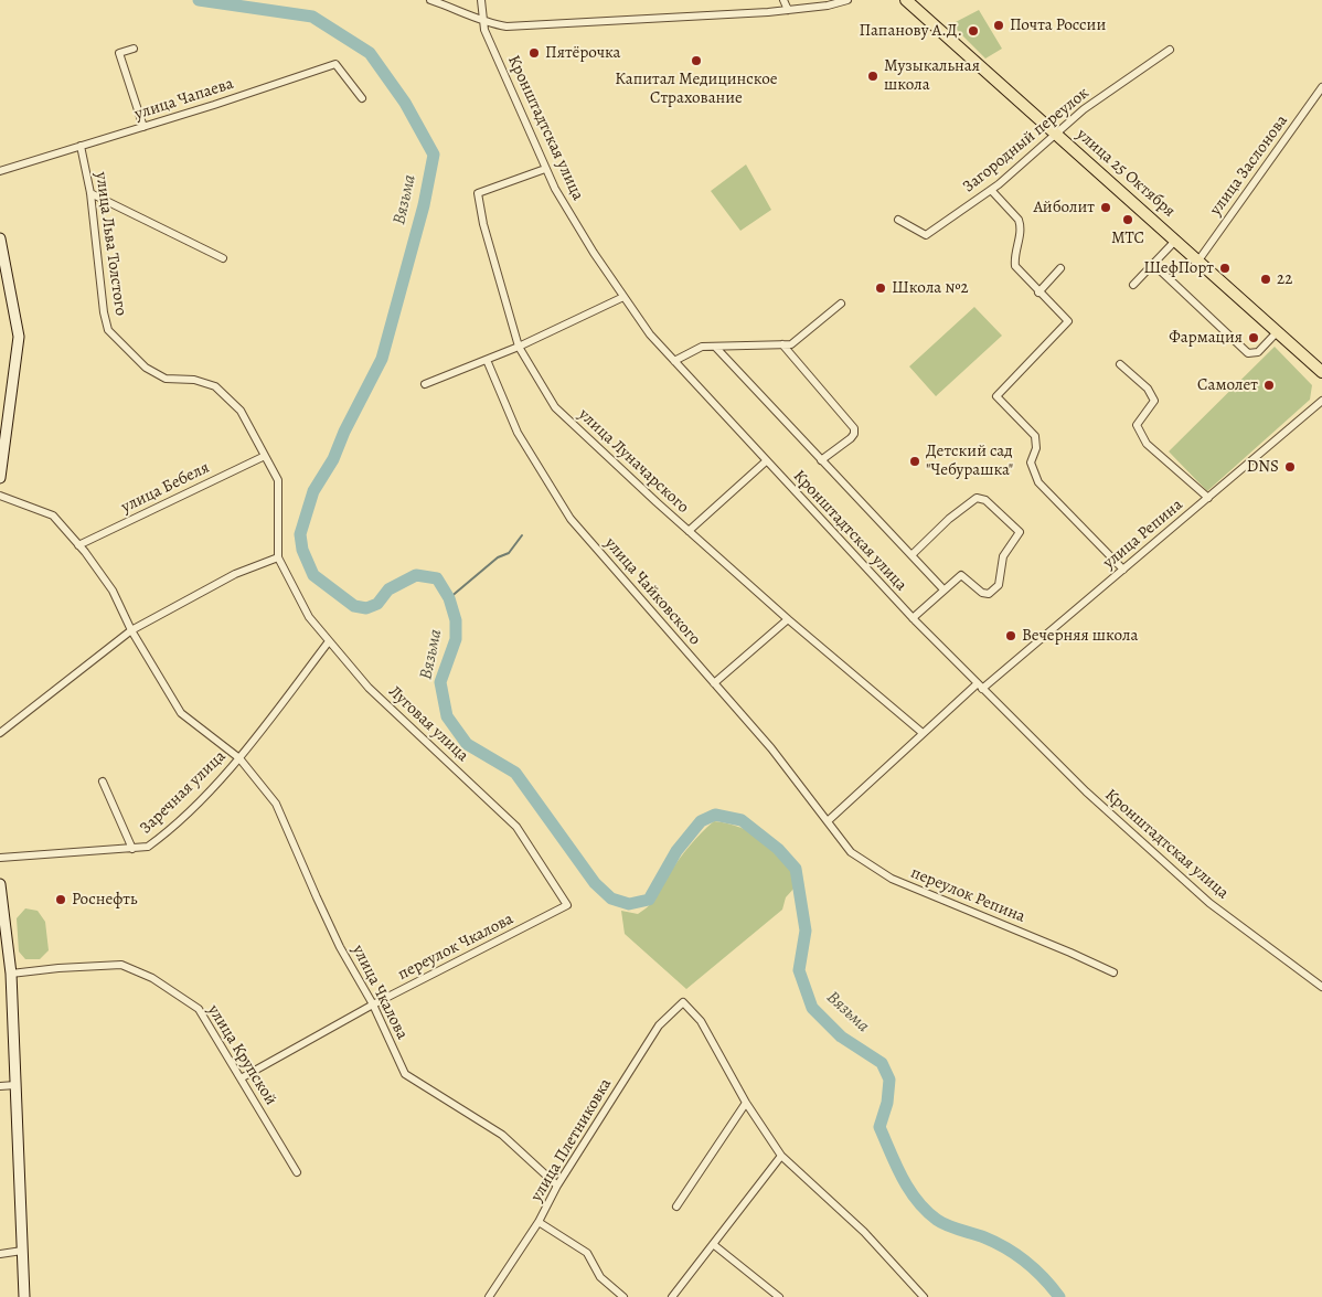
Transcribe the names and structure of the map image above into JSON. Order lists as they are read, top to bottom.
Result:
{
  "streets": {
    "main road": ["улица 25 Октября"],
    "street": [
      "улица Чапаева",
      "Кронштадтская улица",
      "Загородный переулок",
      "улица Заслонова",
      "улица Льва Толстого",
      "улица Луначарского",
      "улица Бебеля",
      "улица Репина",
      "улица Чайковского",
      "Луговая улица",
      "Заречная улица",
      "переулок Репина",
      "переулок Чкалова",
      "улица Чкалова",
      "улица Крупской",
      "улица Плетниковка"
    ]
  },
  "crossings": [
    ["улица Чапаева", "улица Льва Толстого"],
    ["Кронштадтская улица", "улица Луначарского"],
    ["Кронштадтская улица", "улица Репина"],
    ["Загородный переулок", "улица 25 Октября"],
    ["улица Заслонова", "улица 25 Октября"],
    ["улица Льва Толстого", "улица Бебеля"],
    ["улица Льва Толстого", "Луговая улица"],
    ["улица Луначарского", "улица Репина"],
    ["улица Репина", "улица Чайковского"],
    ["улица Репина", "переулок Репина"],
    ["улица Чайковского", "переулок Репина"],
    ["Луговая улица", "Заречная улица"],
    ["Луговая улица", "переулок Чкалова"],
    ["Заречная улица", "улица Чкалова"],
    ["переулок Чкалова", "улица Чкалова"],
    ["переулок Чкалова", "улица Крупской"],
    ["улица Чкалова", "улица Плетниковка"]
  ],
  "water": ["Вязьма"],
  "places": [
    "Почта России",
    "Папанову А.Д.",
    "Пятёрочка",
    "Капитал Медицинское Страхование",
    "Музыкальная школа",
    "Айболит",
    "МТС",
    "ШефПорт",
    "22",
    "Школа №2",
    "Фармация",
    "Самолет",
    "Детский сад \"Чебурашка\"",
    "DNS",
    "Вечерняя школа",
    "Роснефть"
  ]
}
